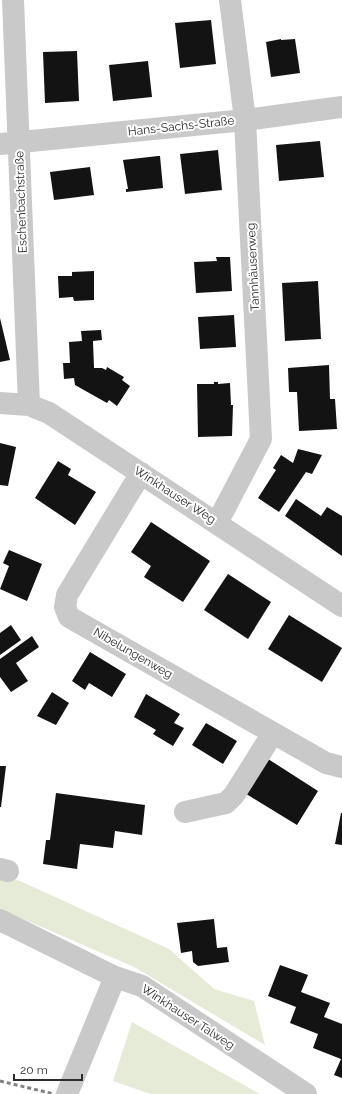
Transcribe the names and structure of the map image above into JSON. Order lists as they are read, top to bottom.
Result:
{
  "streets": {
    "street": [
      "Hans-Sachs-Straße",
      "Eschenbachstraße",
      "Tannhäuserweg",
      "Winkhauser Weg",
      "Nibelungenweg",
      "Winkhauser Talweg"
    ]
  },
  "crossings": [
    ["Hans-Sachs-Straße", "Eschenbachstraße"],
    ["Hans-Sachs-Straße", "Tannhäuserweg"],
    ["Eschenbachstraße", "Winkhauser Weg"],
    ["Tannhäuserweg", "Winkhauser Weg"],
    ["Winkhauser Weg", "Nibelungenweg"]
  ],
  "scale_bar": "20 m"
}
